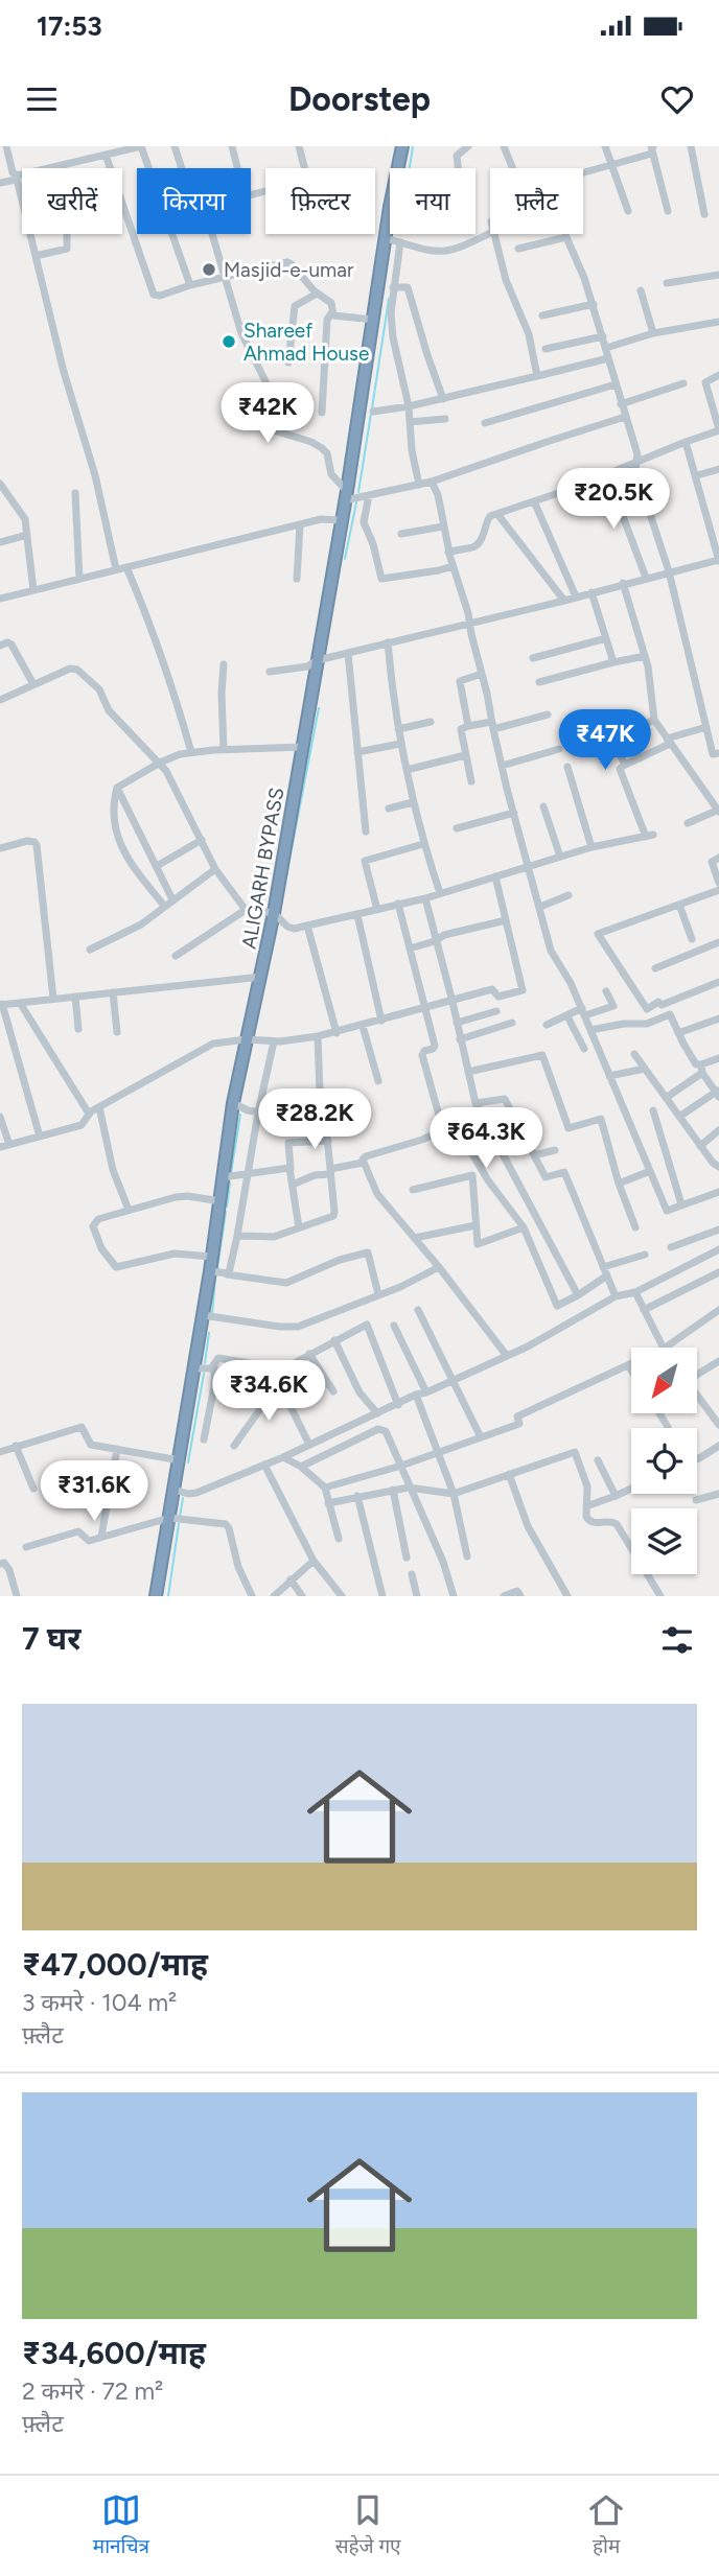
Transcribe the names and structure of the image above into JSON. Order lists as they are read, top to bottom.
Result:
{
  "streets": {
    "highway": ["ALIGARH BYPASS"]
  },
  "places": ["Masjid-e-umar", "Shareef Ahmad House"],
  "north": "bottom left",
  "page": {
    "status": "17:53",
    "header": "Doorstep",
    "chip": [
      "खरीदें",
      "किराया",
      "फ़िल्टर",
      "नया",
      "फ़्लैट"
    ],
    "price": [
      "₹42K",
      "₹20.5K",
      "₹47K",
      "₹28.2K",
      "₹64.3K",
      "₹34.6K",
      "₹31.6K"
    ],
    "heading": "7 घर",
    "list": [
      {
        "name": "₹47,000/माह",
        "note": "3 कमरे · 104 m² · फ़्लैट"
      },
      {
        "name": "₹34,600/माह",
        "note": "2 कमरे · 72 m² · फ़्लैट"
      }
    ],
    "tabs": ["मानचित्र", "सहेजे गए", "होम"]
  }
}
